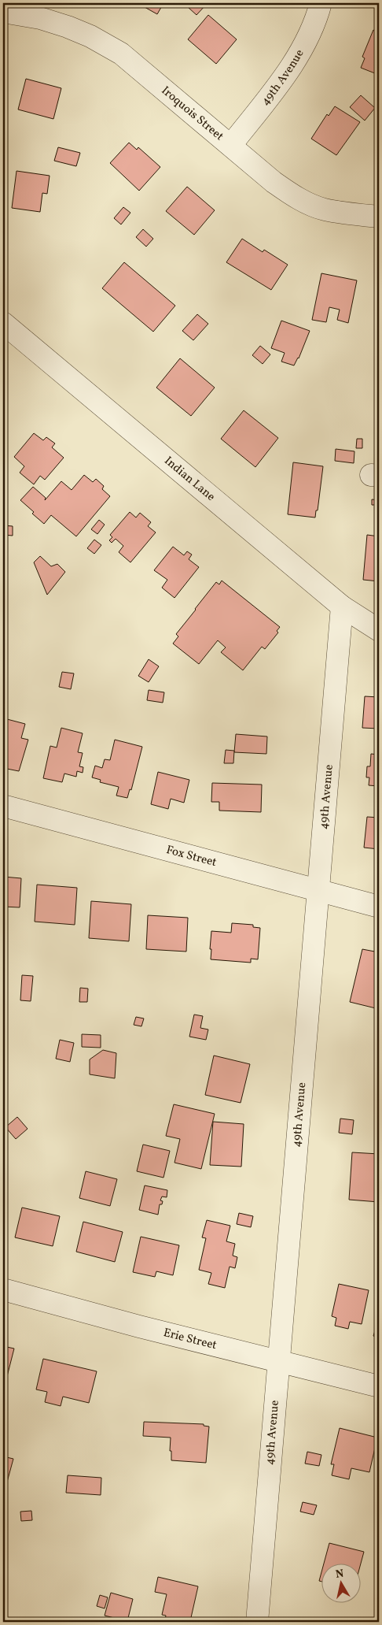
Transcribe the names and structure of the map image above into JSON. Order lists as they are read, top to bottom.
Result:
{
  "streets": {
    "street": [
      "49th Avenue",
      "Iroquois Street",
      "Indian Lane",
      "Fox Street",
      "Erie Street"
    ]
  },
  "crossings": [
    ["49th Avenue", "Iroquois Street"],
    ["49th Avenue", "Indian Lane"],
    ["49th Avenue", "Fox Street"],
    ["49th Avenue", "Erie Street"]
  ],
  "north": "top"
}
